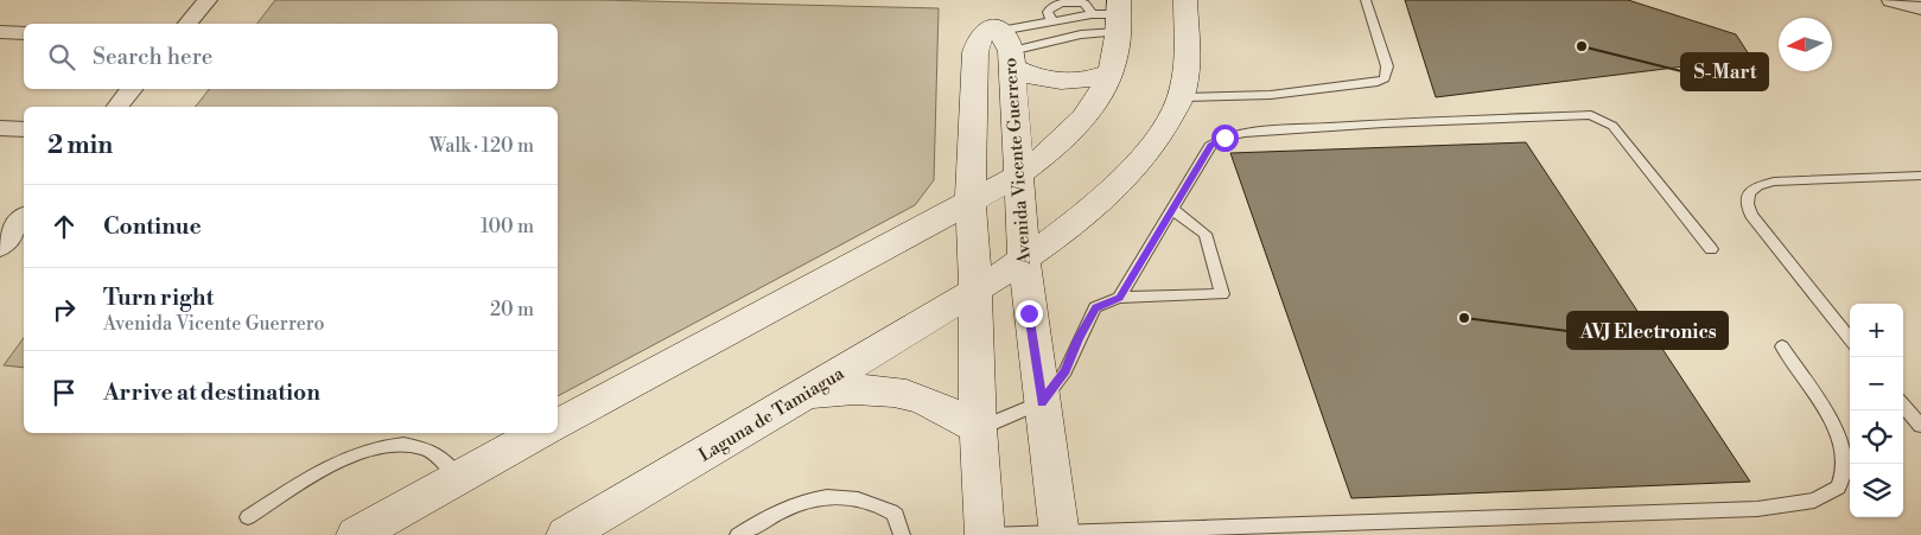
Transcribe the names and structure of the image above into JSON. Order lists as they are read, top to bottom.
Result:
{
  "streets": {
    "main road": ["Avenida Vicente Guerrero", "Laguna de Tamiagua"]
  },
  "crossings": [
    ["Avenida Vicente Guerrero", "Laguna de Tamiagua"]
  ],
  "places": ["S-Mart", "AVJ Electronics"],
  "north": "left",
  "page": {
    "search": "Search here",
    "heading": ["2 min", "Walk · 120 m"],
    "list": [
      ["Continue", "100 m"],
      ["Turn right", "Avenida Vicente Guerrero", "20 m"],
      "Arrive at destination"
    ],
    "map_buttons": ["+", "−"]
  }
}
